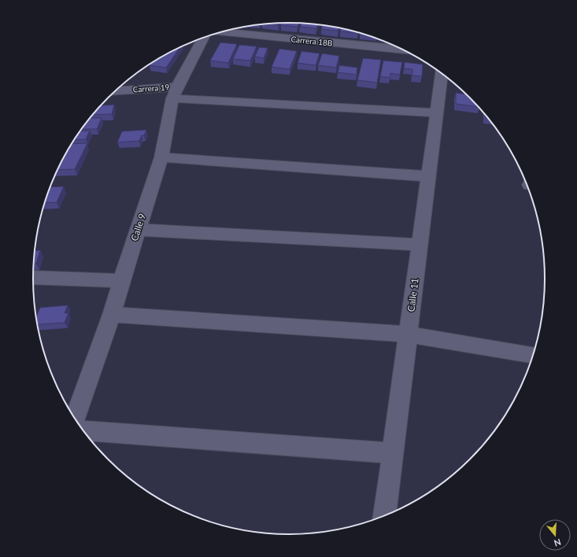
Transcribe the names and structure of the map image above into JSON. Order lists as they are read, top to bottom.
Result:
{
  "streets": {
    "street": [
      "Carrera 18B",
      "Carrera 19",
      "Calle 9",
      "Calle 11"
    ]
  },
  "crossings": [
    ["Carrera 19", "Calle 9"],
    ["Carrera 19", "Calle 11"]
  ],
  "north": "bottom"
}
